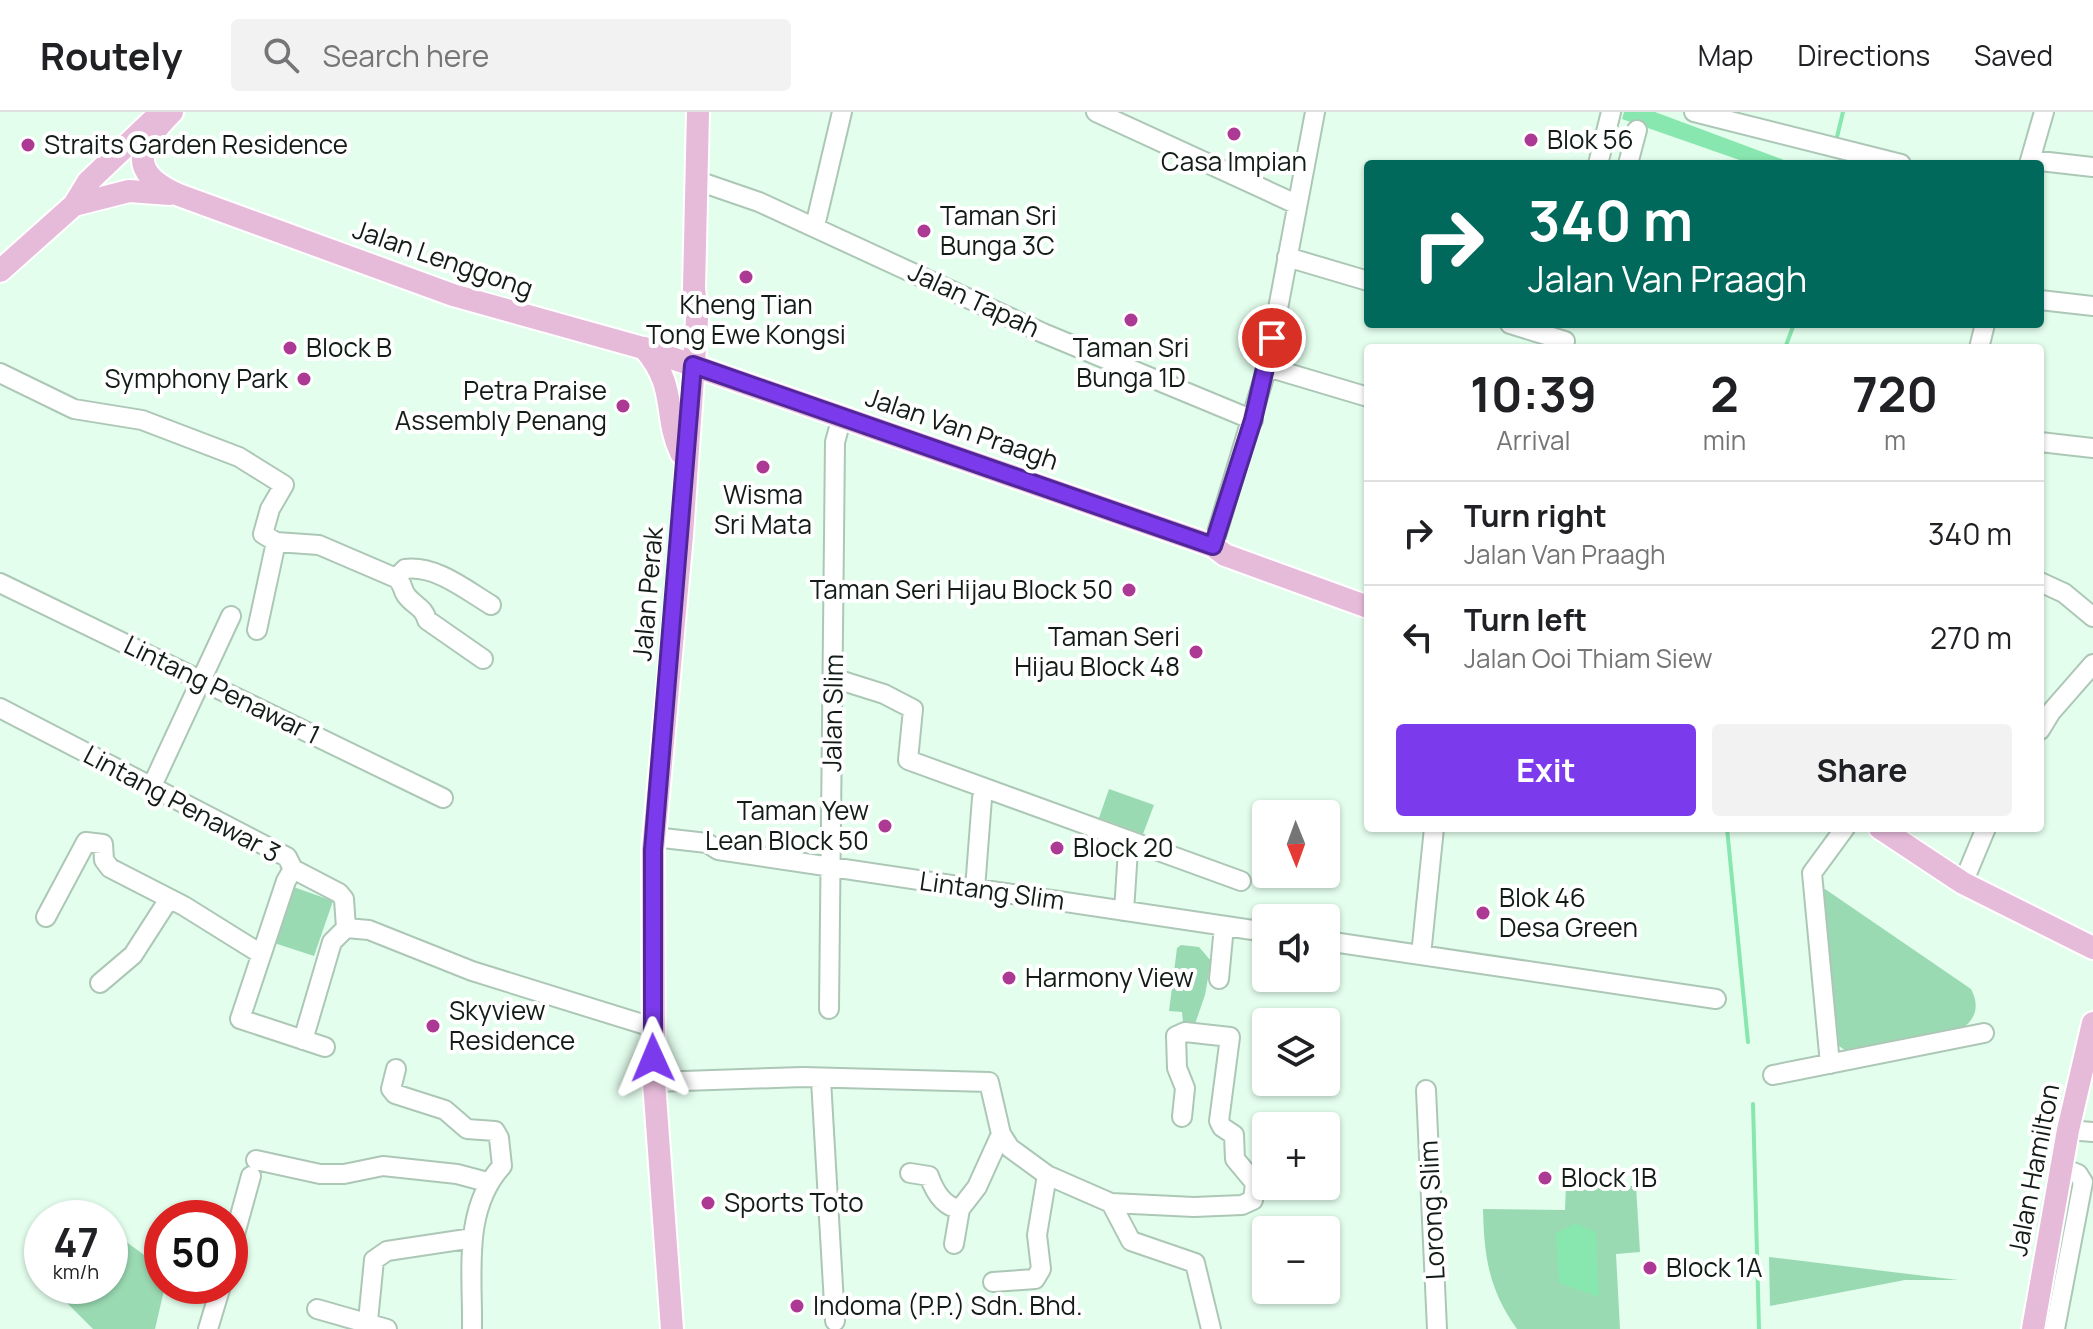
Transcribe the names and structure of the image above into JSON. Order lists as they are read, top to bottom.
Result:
{
  "streets": {
    "main road": [
      "Jalan Lenggong",
      "Jalan Van Praagh",
      "Jalan Perak",
      "Jalan Hamilton"
    ],
    "street": [
      "Jalan Tapah",
      "Lintang Penawar 1",
      "Jalan Slim",
      "Lintang Penawar 3",
      "Lintang Slim",
      "Lorong Slim"
    ]
  },
  "crossings": [
    ["Jalan Lenggong", "Jalan Van Praagh"],
    ["Jalan Lenggong", "Jalan Perak"],
    ["Jalan Tapah", "Jalan Perak"],
    ["Jalan Van Praagh", "Jalan Perak"],
    ["Jalan Van Praagh", "Jalan Slim"],
    ["Jalan Perak", "Lintang Slim"],
    ["Jalan Slim", "Lintang Slim"]
  ],
  "places": [
    "Casa Impian",
    "Blok 56",
    "Straits Garden Residence",
    "Taman Sri Bunga 3C",
    "Kheng Tian Tong Ewe Kongsi",
    "Taman Sri Bunga 1D",
    "Block B",
    "Symphony Park",
    "Petra Praise Assembly Penang",
    "Wisma Sri Mata",
    "Taman Seri Hijau Block 50",
    "Taman Seri Hijau Block 48",
    "Taman Yew Lean Block 50",
    "Block 20",
    "Blok 46 Desa Green",
    "Harmony View",
    "Skyview Residence",
    "Block 1B",
    "Sports Toto",
    "Block 1A",
    "Indoma (P.P.) Sdn. Bhd."
  ],
  "north": "bottom",
  "page": {
    "header": "Routely",
    "search": "Search here",
    "nav": ["Map", "Directions", "Saved"],
    "turn": ["340 m", "Jalan Van Praagh"],
    "eta": [
      "10:39",
      "Arrival",
      "2",
      "min",
      "720",
      "m"
    ],
    "list": [
      {
        "name": "Turn right",
        "note": "Jalan Van Praagh",
        "value": "340 m"
      },
      {
        "name": "Turn left",
        "note": "Jalan Ooi Thiam Siew",
        "value": "270 m"
      }
    ],
    "buttons": ["Exit", "Share"],
    "map_buttons": ["+", "−"],
    "speed": "47 km/h",
    "limit": "50"
  }
}
